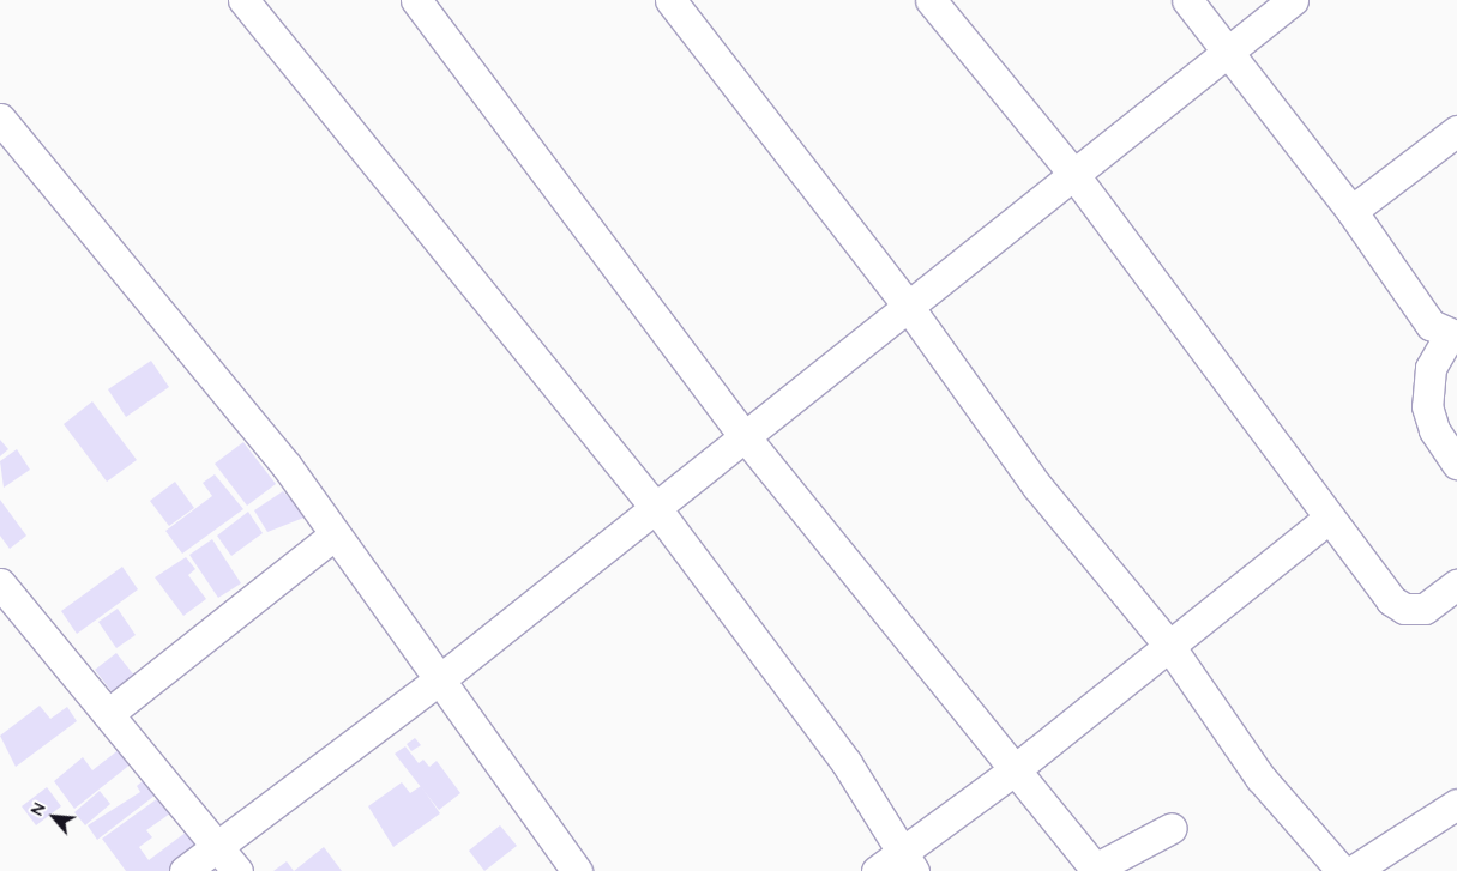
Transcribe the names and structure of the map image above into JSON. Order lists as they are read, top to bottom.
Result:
{
  "north": "top left"
}
